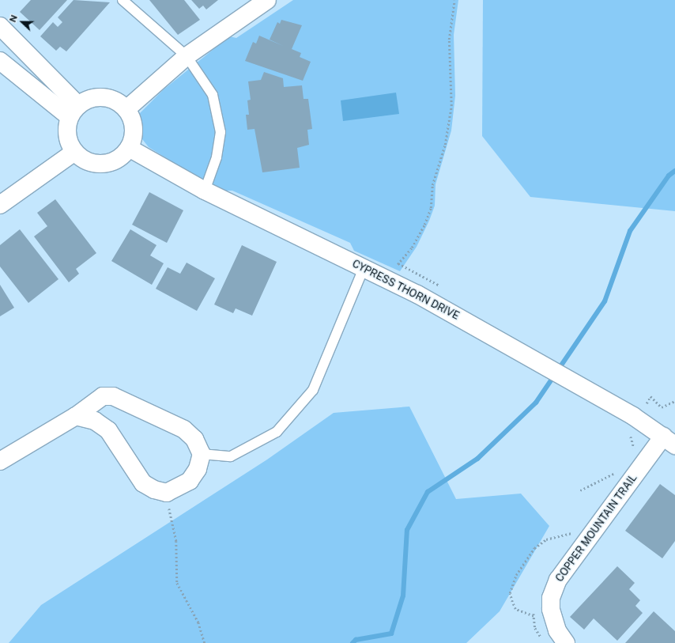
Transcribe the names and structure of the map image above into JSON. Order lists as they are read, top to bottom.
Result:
{
  "streets": {
    "street": ["CYPRESS THORN DRIVE", "COPPER MOUNTAIN TRAIL"]
  },
  "crossings": [
    ["CYPRESS THORN DRIVE", "COPPER MOUNTAIN TRAIL"]
  ],
  "north": "left"
}
